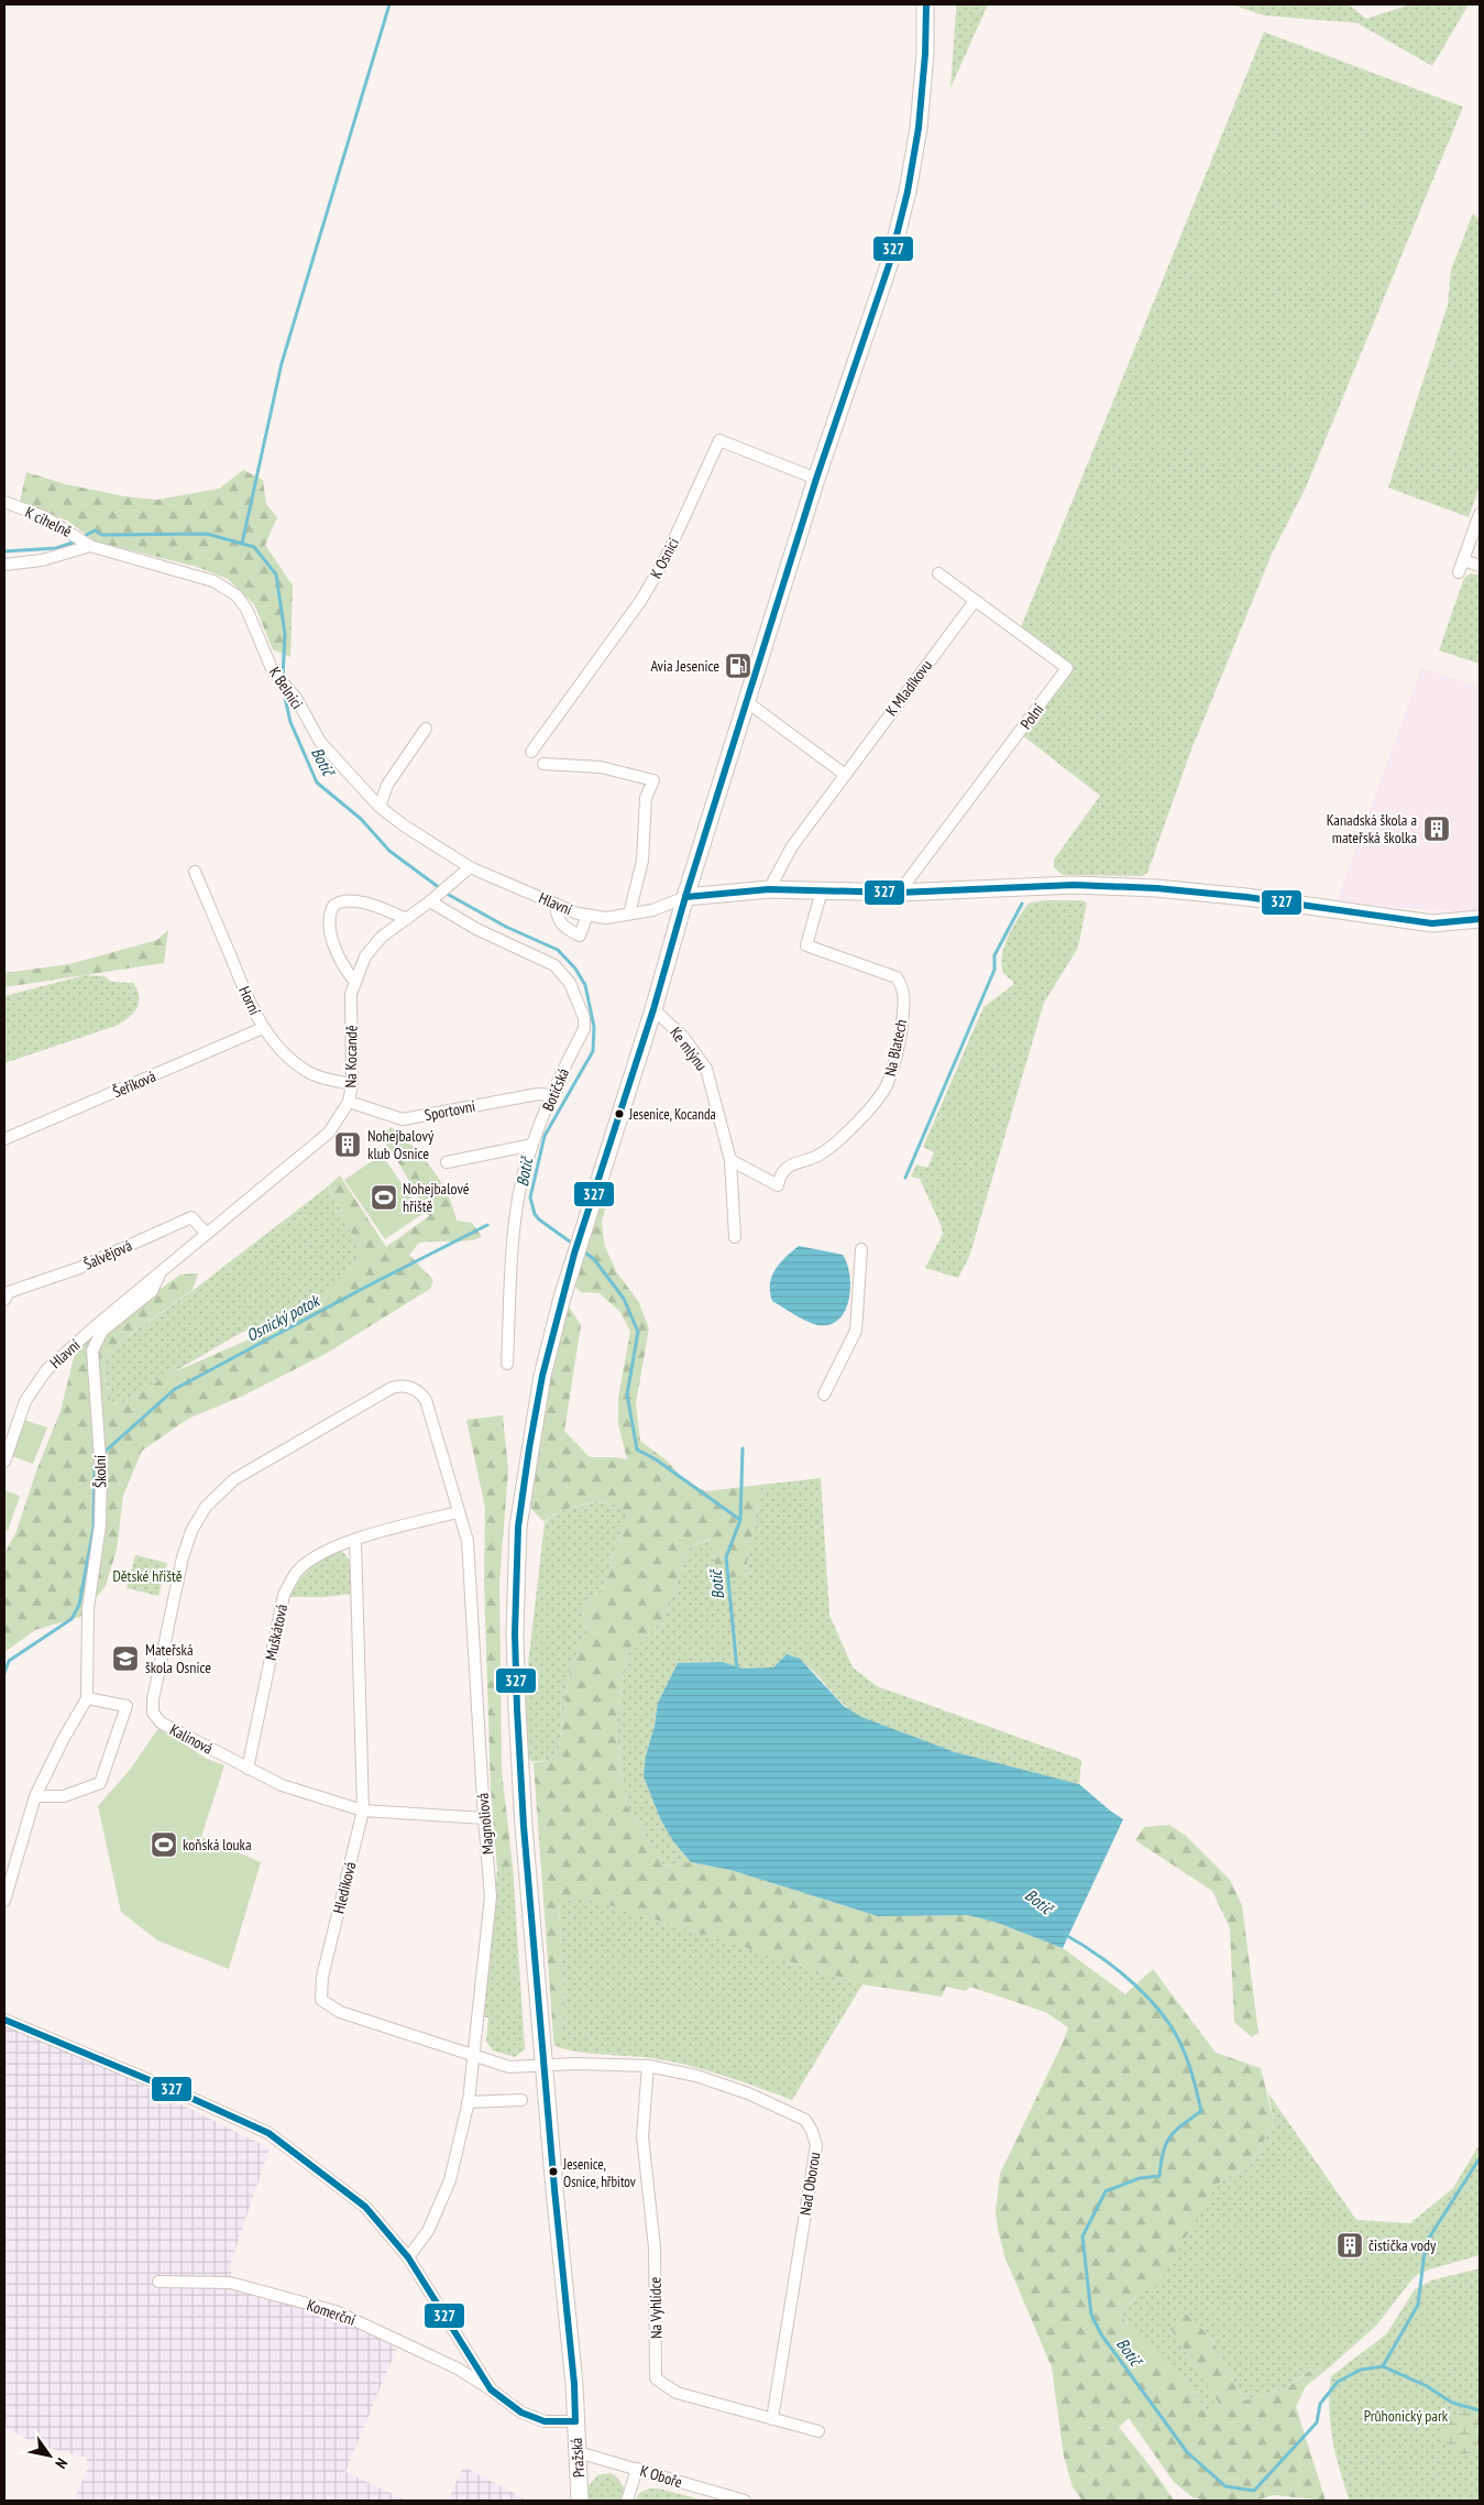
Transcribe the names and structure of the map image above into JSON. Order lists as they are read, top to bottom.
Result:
{
  "streets": {
    "main road": ["Pražská"],
    "street": [
      "K cihelně",
      "K Osnici",
      "K Belnici",
      "K Mladíkovu",
      "Polní",
      "Hlavní",
      "Horní",
      "Na Blatech",
      "Ke mlýnu",
      "Na Kocandě",
      "Šeříková",
      "Botičská",
      "Sportovní",
      "Šalvějová",
      "Školní",
      "Muškátová",
      "Kalinová",
      "Magnoliová",
      "Hledíková",
      "Nad Oborou",
      "Na Vyhlídce",
      "Komerční",
      "K Oboře"
    ]
  },
  "crossings": [
    ["K cihelně", "K Belnici"],
    ["K Osnici", "Pražská"],
    ["K Belnici", "Hlavní"],
    ["K Mladíkovu", "Polní"],
    ["Hlavní", "Na Kocandě"],
    ["Hlavní", "Školní"],
    ["Hlavní", "Pražská"],
    ["Horní", "Na Kocandě"],
    ["Horní", "Šeříková"],
    ["Na Blatech", "Ke mlýnu"],
    ["Ke mlýnu", "Pražská"],
    ["Na Kocandě", "Botičská"],
    ["Na Kocandě", "Sportovní"],
    ["Na Kocandě", "Šalvějová"],
    ["Na Kocandě", "Školní"],
    ["Botičská", "Sportovní"],
    ["Muškátová", "Kalinová"],
    ["Muškátová", "Magnoliová"],
    ["Muškátová", "Hledíková"],
    ["Kalinová", "Magnoliová"],
    ["Kalinová", "Hledíková"],
    ["Magnoliová", "Hledíková"],
    ["Hledíková", "Nad Oborou"],
    ["Hledíková", "Pražská"],
    ["Nad Oborou", "Na Vyhlídce"],
    ["Nad Oborou", "Pražská"],
    ["Pražská", "K Oboře"]
  ],
  "water": ["Botič", "Osnický potok"],
  "parks": ["Dětské hřiště", "Průhonický park"],
  "places": {
    "fuel station": ["Avia Jesenice"],
    "building": ["Kanadská škola a mateřská školka", "Nohejbalový klub Osnice", "čistička vody"],
    "other": ["Jesenice, Kocanda", "Jesenice, Osnice, hřbitov"],
    "sports": ["Nohejbalové hřiště", "koňská louka"],
    "school or university": ["Mateřská škola Osnice"]
  },
  "lines": ["transit line 327"],
  "north": "bottom right"
}
